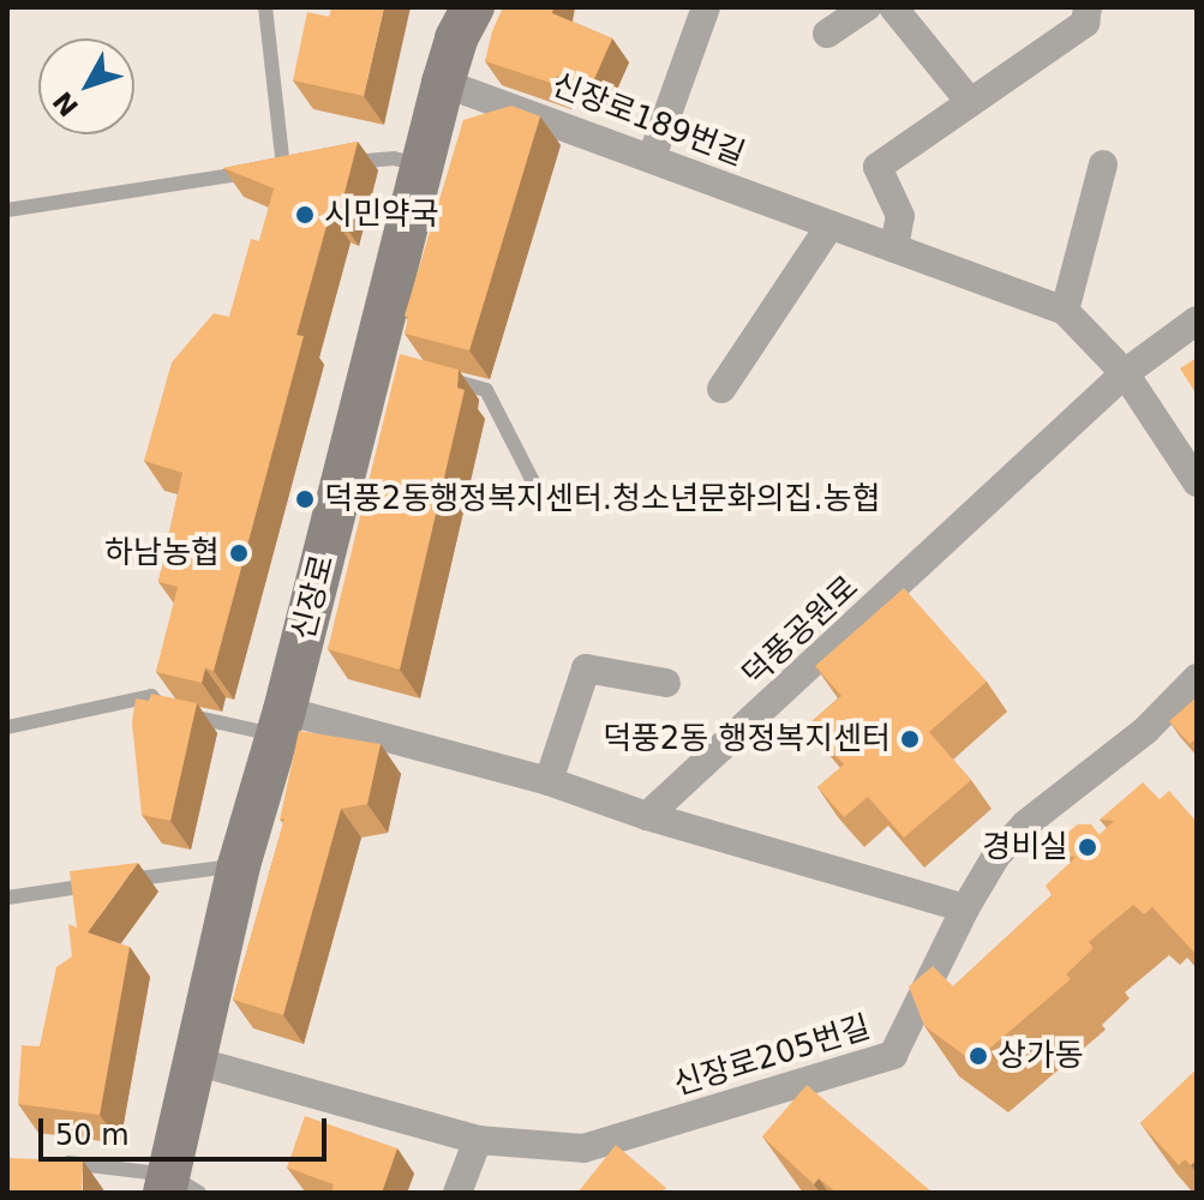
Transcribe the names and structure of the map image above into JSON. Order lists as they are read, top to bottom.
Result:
{
  "streets": {
    "street": [
      "신장로189번길",
      "신장로",
      "덕풍공원로",
      "신장로205번길"
    ]
  },
  "crossings": [
    ["신장로189번길", "신장로"],
    ["신장로189번길", "덕풍공원로"],
    ["신장로", "신장로205번길"]
  ],
  "places": [
    "시민약국",
    "덕풍2동행정복지센터.청소년문화의집.농협",
    "하남농협",
    "덕풍2동 행정복지센터",
    "경비실",
    "상가동"
  ],
  "scale_bar": "50 m",
  "north": "bottom left"
}
